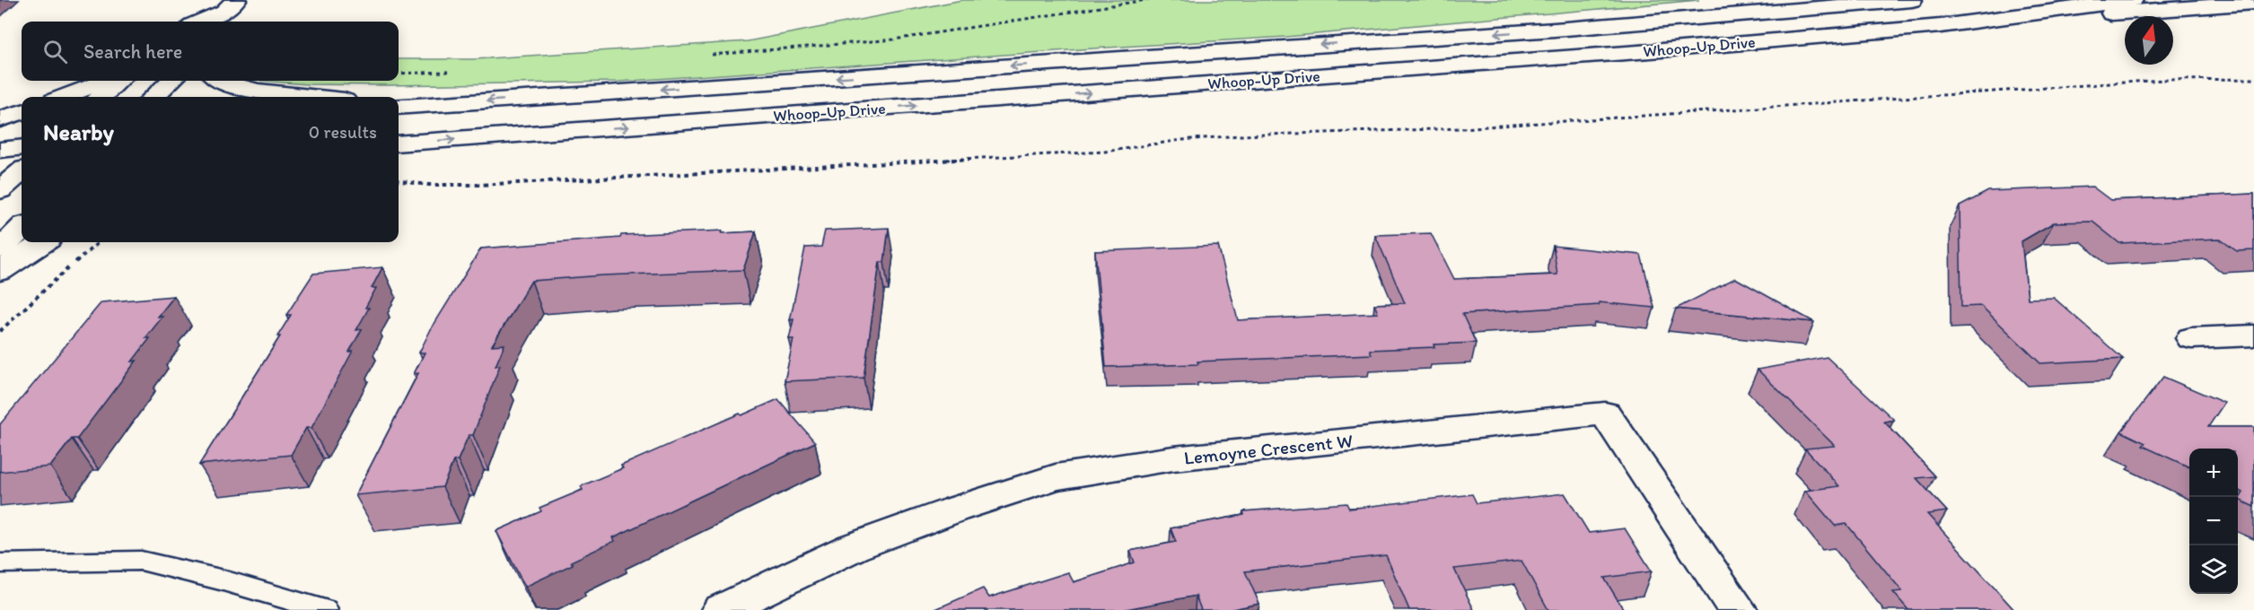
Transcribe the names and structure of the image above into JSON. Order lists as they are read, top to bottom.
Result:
{
  "streets": {
    "main road": ["Whoop-Up Drive", "Lemoyne Crescent W"]
  },
  "north": "top",
  "page": {
    "search": "Search here",
    "heading": ["Nearby", "0 results"],
    "map_buttons": ["+", "−"]
  }
}
